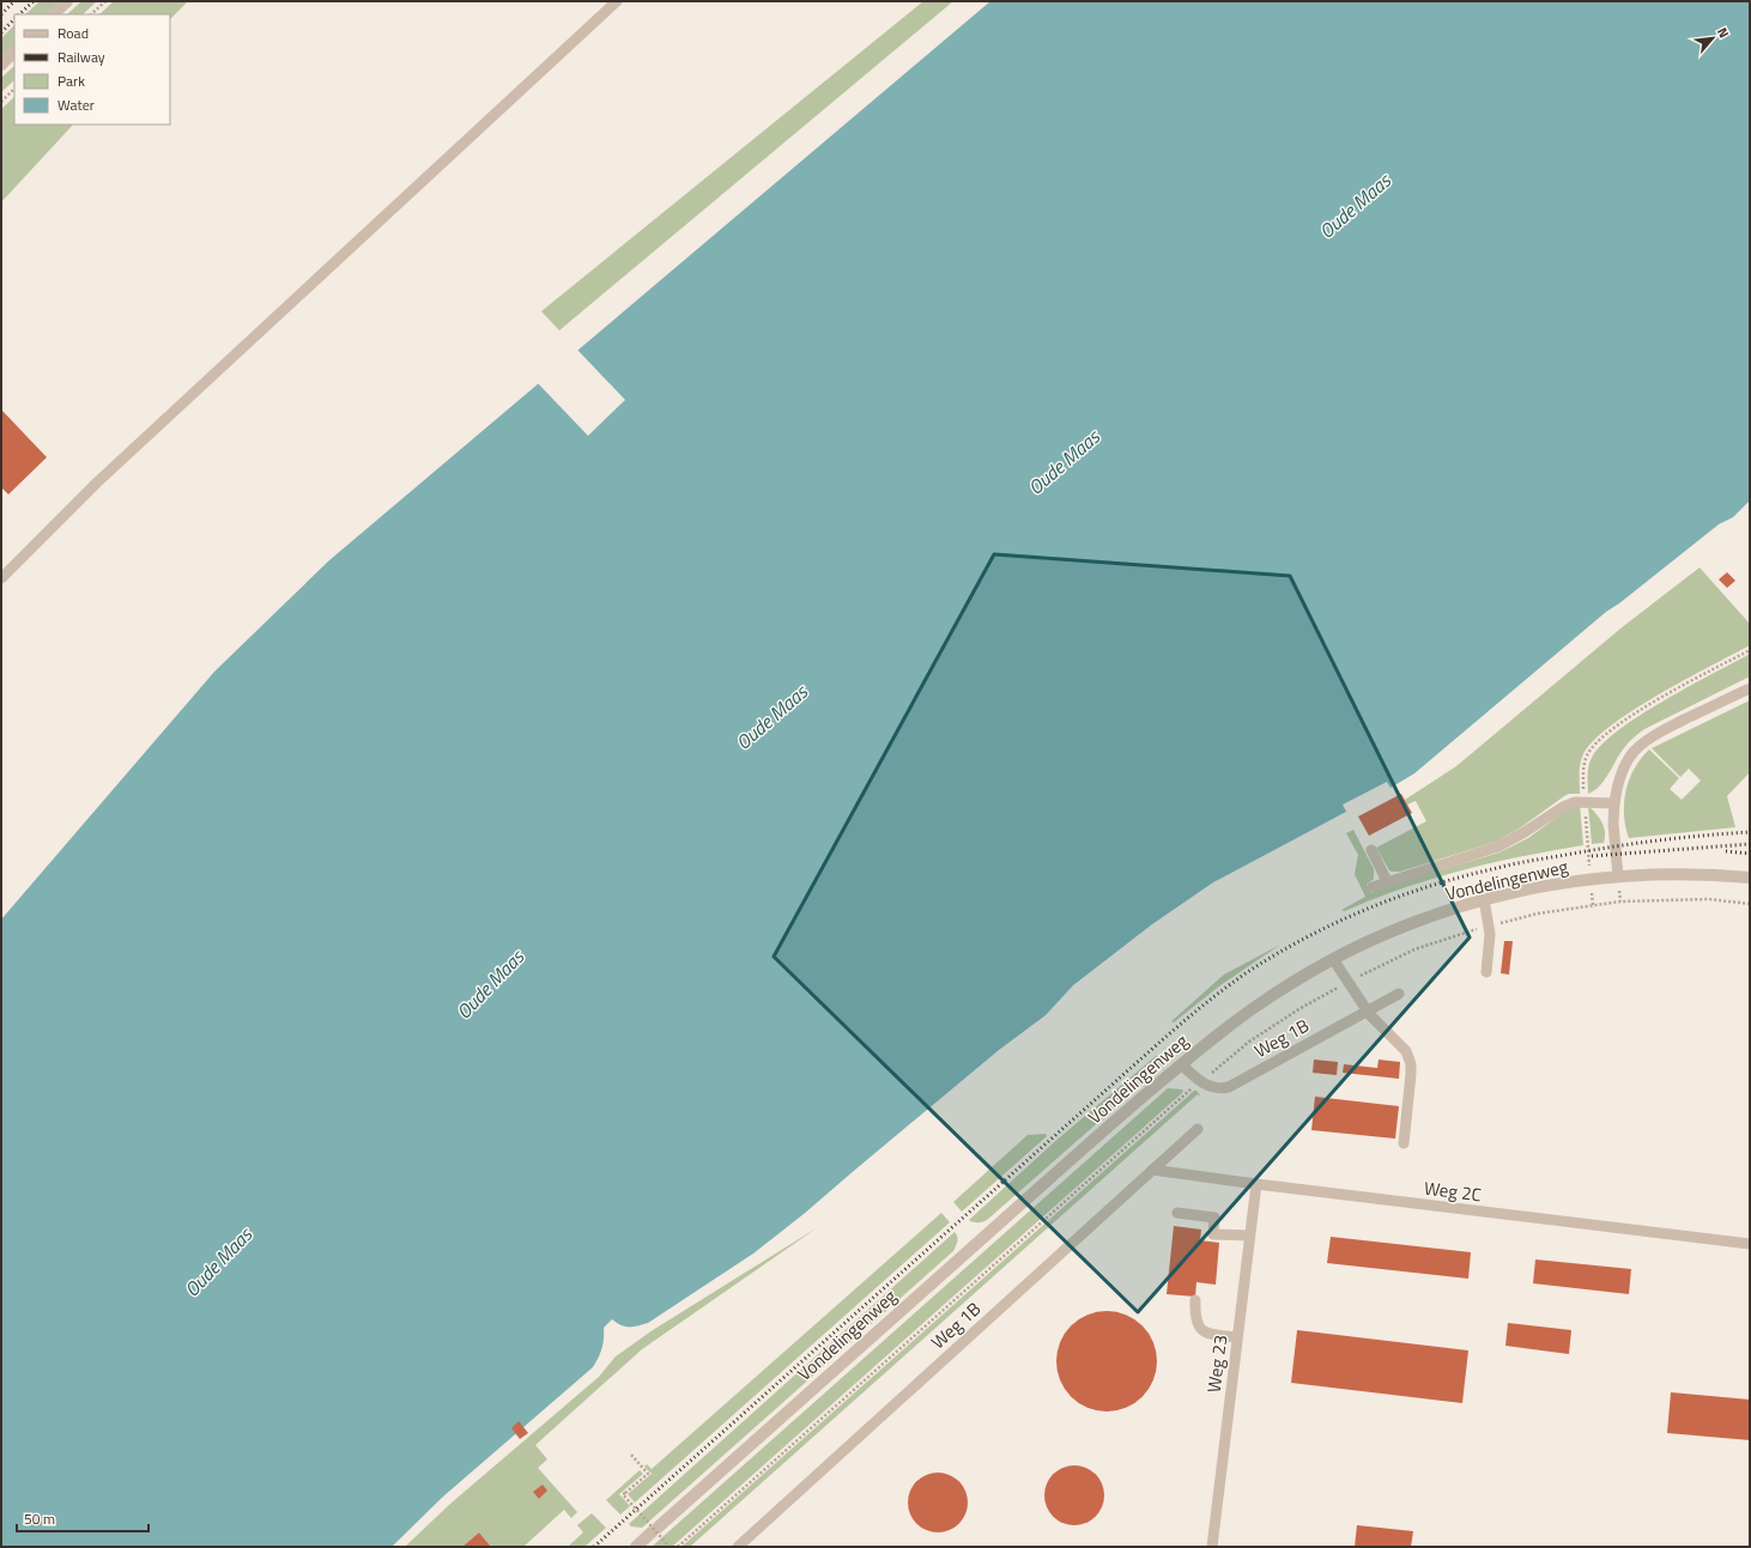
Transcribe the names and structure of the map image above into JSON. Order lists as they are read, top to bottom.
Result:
{
  "streets": {
    "street": ["Vondelingenweg"],
    "lane": ["Weg 1B", "Weg 2C", "Weg 23"]
  },
  "crossings": [
    ["Vondelingenweg", "Weg 1B"],
    ["Weg 1B", "Weg 2C"],
    ["Weg 2C", "Weg 23"]
  ],
  "water": ["Oude Maas"],
  "legend": [
    "Road",
    "Railway",
    "Park",
    "Water"
  ],
  "scale_bar": "50 m",
  "north": "top right"
}
